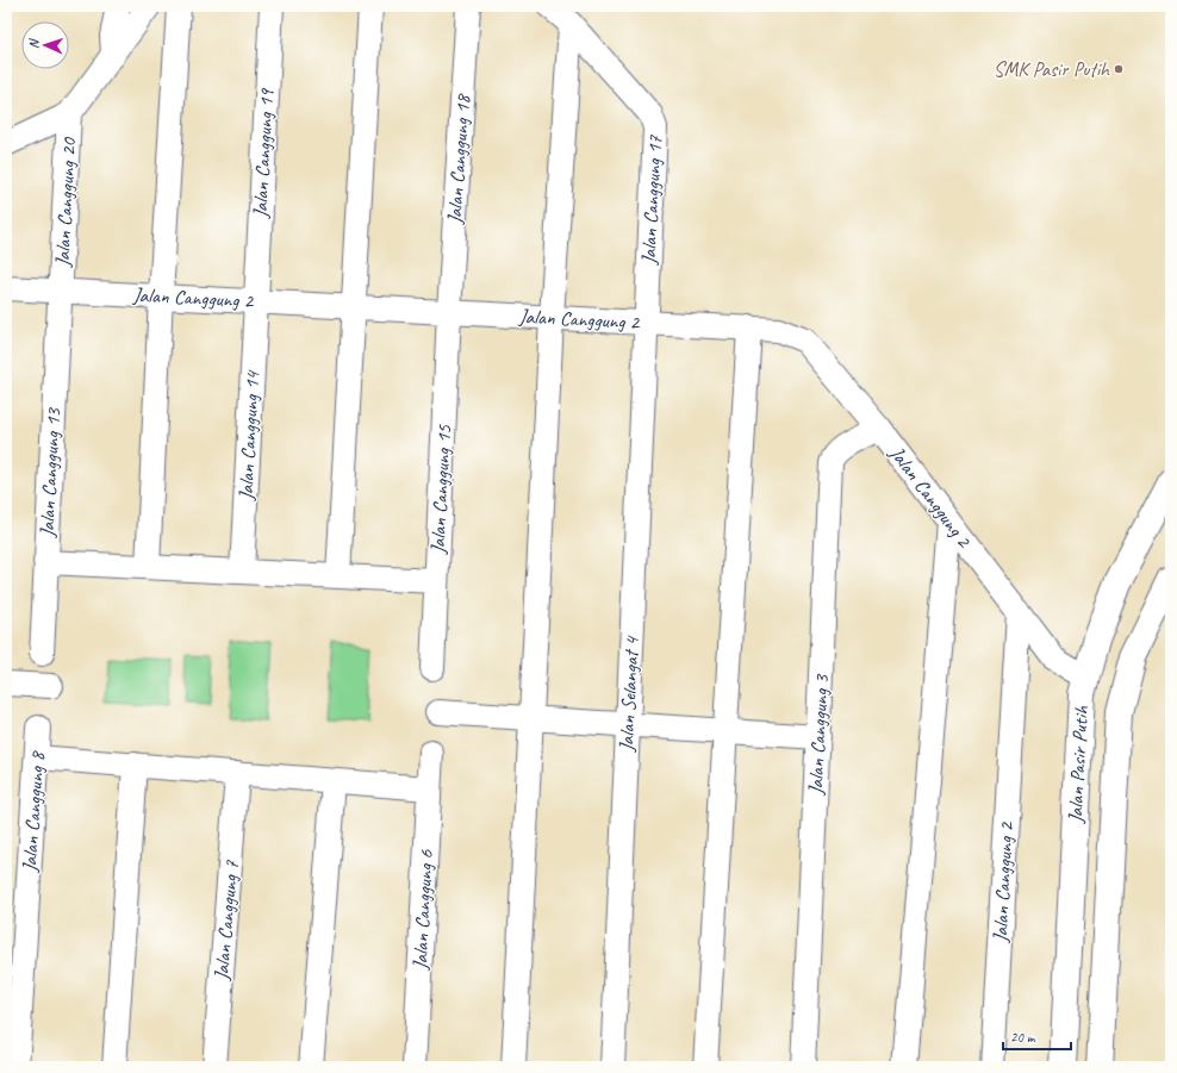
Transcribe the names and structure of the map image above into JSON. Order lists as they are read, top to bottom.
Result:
{
  "streets": {
    "main road": ["Jalan Pasir Putih"],
    "street": [
      "Jalan Canggung 19",
      "Jalan Canggung 18",
      "Jalan Canggung 17",
      "Jalan Canggung 20",
      "Jalan Canggung 2",
      "Jalan Canggung 14",
      "Jalan Canggung 13",
      "Jalan Canggung 15",
      "Jalan Selangat 4",
      "Jalan Canggung 3",
      "Jalan Canggung 8",
      "Jalan Canggung 6",
      "Jalan Canggung 7"
    ]
  },
  "crossings": [
    ["Jalan Canggung 19", "Jalan Canggung 2"],
    ["Jalan Canggung 19", "Jalan Canggung 14"],
    ["Jalan Canggung 18", "Jalan Canggung 2"],
    ["Jalan Canggung 18", "Jalan Canggung 15"],
    ["Jalan Canggung 17", "Jalan Canggung 2"],
    ["Jalan Canggung 17", "Jalan Selangat 4"],
    ["Jalan Canggung 20", "Jalan Canggung 2"],
    ["Jalan Canggung 20", "Jalan Canggung 13"],
    ["Jalan Canggung 2", "Jalan Canggung 14"],
    ["Jalan Canggung 2", "Jalan Canggung 13"],
    ["Jalan Canggung 2", "Jalan Canggung 15"],
    ["Jalan Canggung 2", "Jalan Selangat 4"],
    ["Jalan Canggung 2", "Jalan Canggung 3"],
    ["Jalan Canggung 2", "Jalan Pasir Putih"]
  ],
  "places": ["SMK Pasir Putih"],
  "scale_bar": "20 m",
  "north": "left"
}
